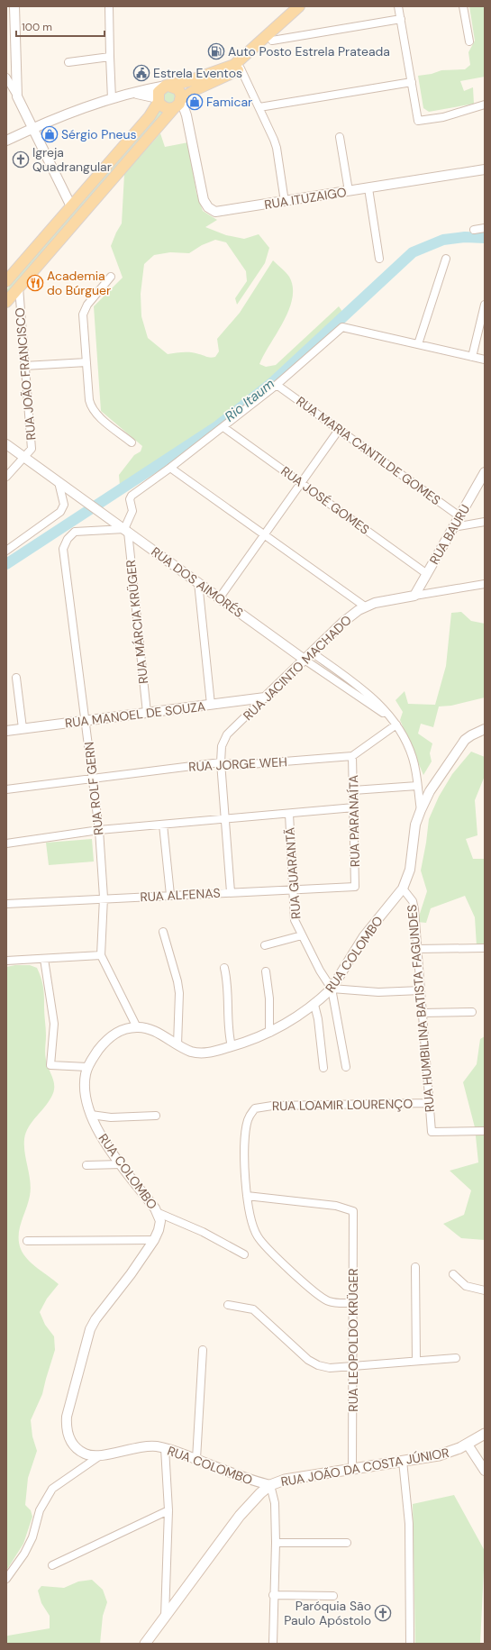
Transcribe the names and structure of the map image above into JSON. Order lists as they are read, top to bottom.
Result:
{
  "streets": {
    "main road": ["RUA JOÃO DA COSTA JÚNIOR"],
    "street": [
      "RUA ITUZAIGO",
      "RUA JOÃO FRANCISCO",
      "RUA MARIA CANTILDE GOMES",
      "RUA JOSÉ GOMES",
      "RUA BAURU",
      "RUA DOS AIMORÉS",
      "RUA MÁRCIA KRÜGER",
      "RUA JACINTO MACHADO",
      "RUA MANOEL DE SOUZA",
      "RUA JORGE WEH",
      "RUA ROLF GERN",
      "RUA PARANAÍTA",
      "RUA GUARANTÃ",
      "RUA ALFENAS",
      "RUA COLOMBO",
      "RUA HUMBILINA BATISTA FAGUNDES",
      "RUA LOAMIR LOURENÇO",
      "RUA LEOPOLDO KRÜGER"
    ]
  },
  "crossings": [
    ["RUA JOÃO FRANCISCO", "RUA DOS AIMORÉS"],
    ["RUA MARIA CANTILDE GOMES", "RUA BAURU"],
    ["RUA JOSÉ GOMES", "RUA BAURU"],
    ["RUA BAURU", "RUA JACINTO MACHADO"],
    ["RUA DOS AIMORÉS", "RUA MÁRCIA KRÜGER"],
    ["RUA DOS AIMORÉS", "RUA JACINTO MACHADO"],
    ["RUA DOS AIMORÉS", "RUA ROLF GERN"],
    ["RUA DOS AIMORÉS", "RUA COLOMBO"],
    ["RUA MÁRCIA KRÜGER", "RUA MANOEL DE SOUZA"],
    ["RUA MÁRCIA KRÜGER", "RUA ROLF GERN"],
    ["RUA JACINTO MACHADO", "RUA MANOEL DE SOUZA"],
    ["RUA JACINTO MACHADO", "RUA JORGE WEH"],
    ["RUA JACINTO MACHADO", "RUA ALFENAS"],
    ["RUA MANOEL DE SOUZA", "RUA ROLF GERN"],
    ["RUA JORGE WEH", "RUA ROLF GERN"],
    ["RUA JORGE WEH", "RUA PARANAÍTA"],
    ["RUA ROLF GERN", "RUA ALFENAS"],
    ["RUA ROLF GERN", "RUA COLOMBO"],
    ["RUA PARANAÍTA", "RUA ALFENAS"],
    ["RUA GUARANTÃ", "RUA ALFENAS"],
    ["RUA GUARANTÃ", "RUA COLOMBO"],
    ["RUA COLOMBO", "RUA HUMBILINA BATISTA FAGUNDES"],
    ["RUA COLOMBO", "RUA JOÃO DA COSTA JÚNIOR"],
    ["RUA HUMBILINA BATISTA FAGUNDES", "RUA LOAMIR LOURENÇO"],
    ["RUA LOAMIR LOURENÇO", "RUA LEOPOLDO KRÜGER"],
    ["RUA LEOPOLDO KRÜGER", "RUA JOÃO DA COSTA JÚNIOR"]
  ],
  "water": ["Rio Itaum"],
  "places": {
    "fuel station": ["Auto Posto Estrela Prateada"],
    "public building": ["Estrela Eventos"],
    "shop": ["Famicar", "Sérgio Pneus"],
    "church": ["Igreja Quadrangular", "Paróquia São Paulo Apóstolo"],
    "restaurant": ["Academia do Búrguer"]
  },
  "scale_bar": "100 m"
}
